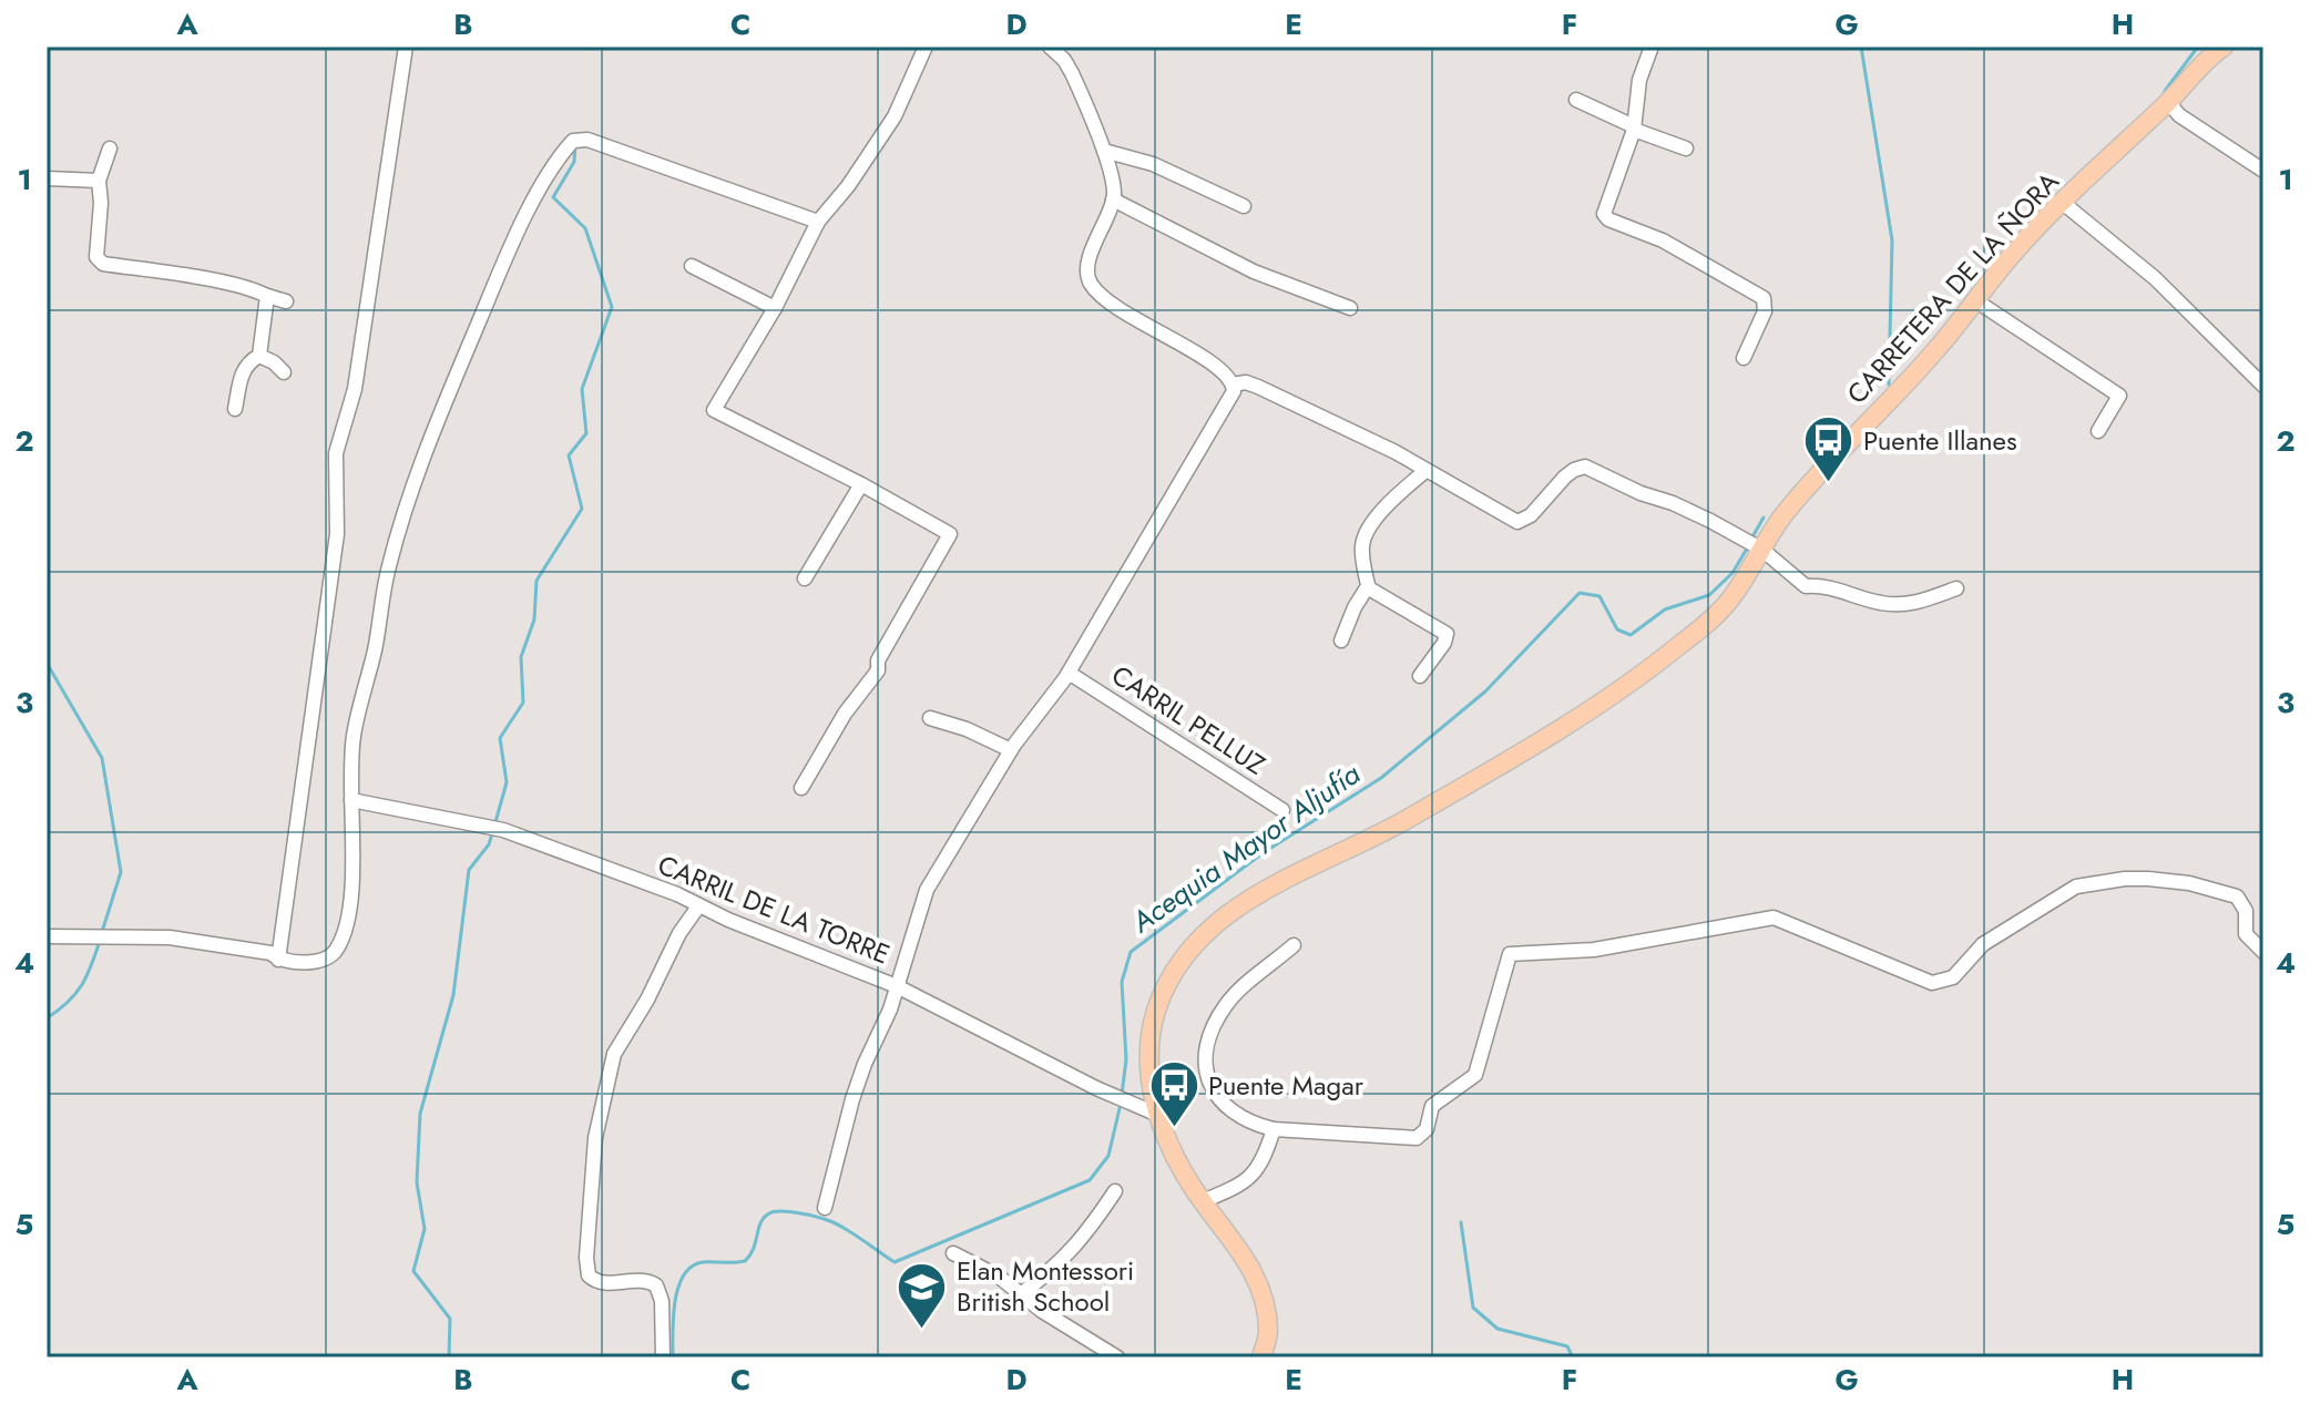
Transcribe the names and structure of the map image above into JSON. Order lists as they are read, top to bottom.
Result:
{
  "streets": {
    "main road": ["CARRETERA DE LA ÑORA"],
    "street": ["CARRIL PELLUZ", "CARRIL DE LA TORRE"]
  },
  "crossings": [
    ["CARRETERA DE LA ÑORA", "CARRIL DE LA TORRE"]
  ],
  "water": ["Acequia Mayor Aljufía"],
  "places": {
    "bus stop": ["Puente Illanes", "Puente Magar"],
    "school or university": ["Elan Montessori British School"]
  },
  "grid": {
    "columns": [
      "A",
      "B",
      "C",
      "D",
      "E",
      "F",
      "G",
      "H"
    ],
    "rows": [
      "1",
      "2",
      "3",
      "4",
      "5"
    ]
  }
}
